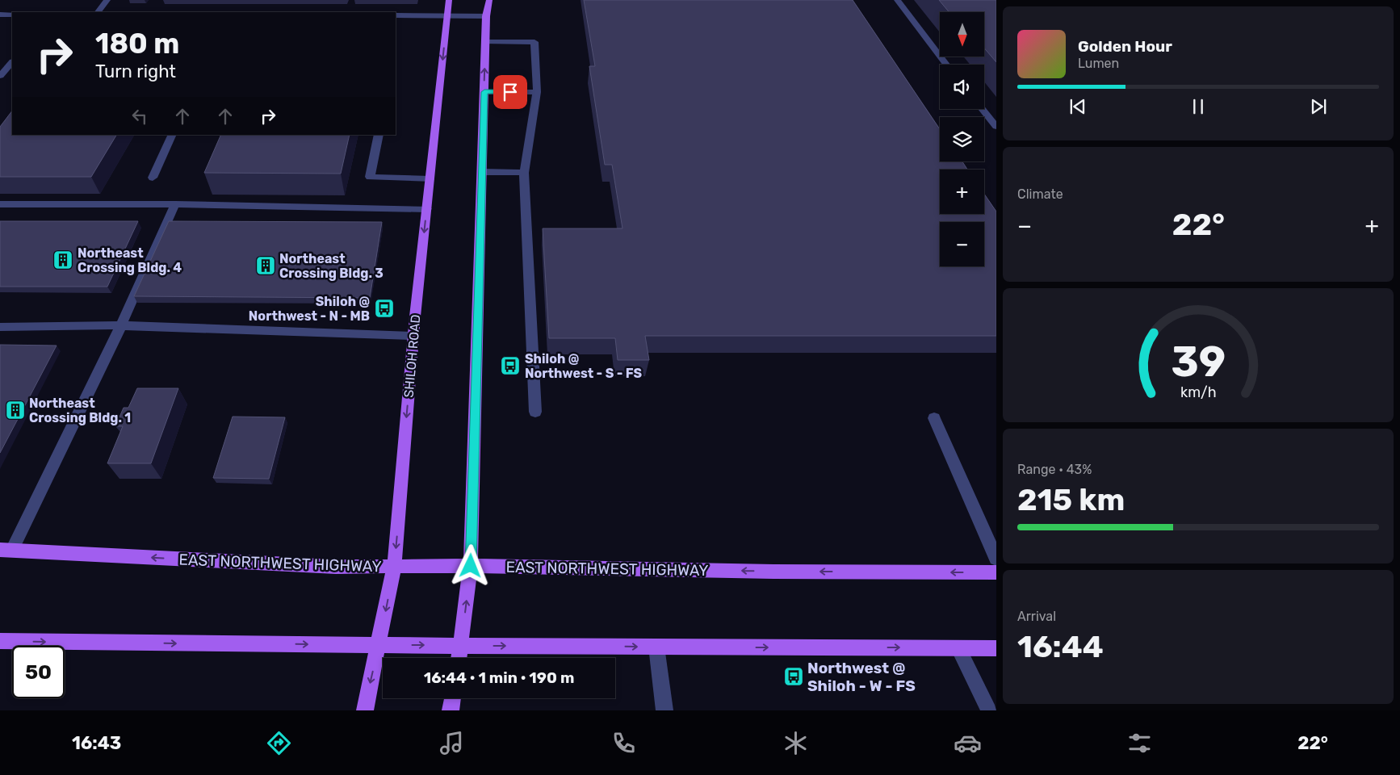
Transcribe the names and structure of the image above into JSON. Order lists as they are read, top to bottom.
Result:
{
  "streets": {
    "main road": ["SHILOH ROAD", "EAST NORTHWEST HIGHWAY"]
  },
  "crossings": [
    ["SHILOH ROAD", "EAST NORTHWEST HIGHWAY"]
  ],
  "places": {
    "building": ["Northeast Crossing Bldg. 4", "Northeast Crossing Bldg. 3", "Northeast Crossing Bldg. 1"],
    "bus stop": ["Shiloh @ Northwest - N - MB", "Shiloh @ Northwest - S - FS", "Northwest @ Shiloh - W - FS"]
  },
  "north": "bottom",
  "page": {
    "map_buttons": ["+", "−"],
    "turn": ["180 m", "Turn right"],
    "song": ["Golden Hour", "Lumen"],
    "tile": [
      "Climate",
      ["Range · 43%", "215 km"],
      ["Arrival", "16:44"]
    ],
    "heat": ["−", "22°", "+"],
    "limit": "50",
    "trip": "16:44 · 1 min · 190 m",
    "tabs": ["16:43", "22°"],
    "gauge": ["39", "km/h"]
  }
}
